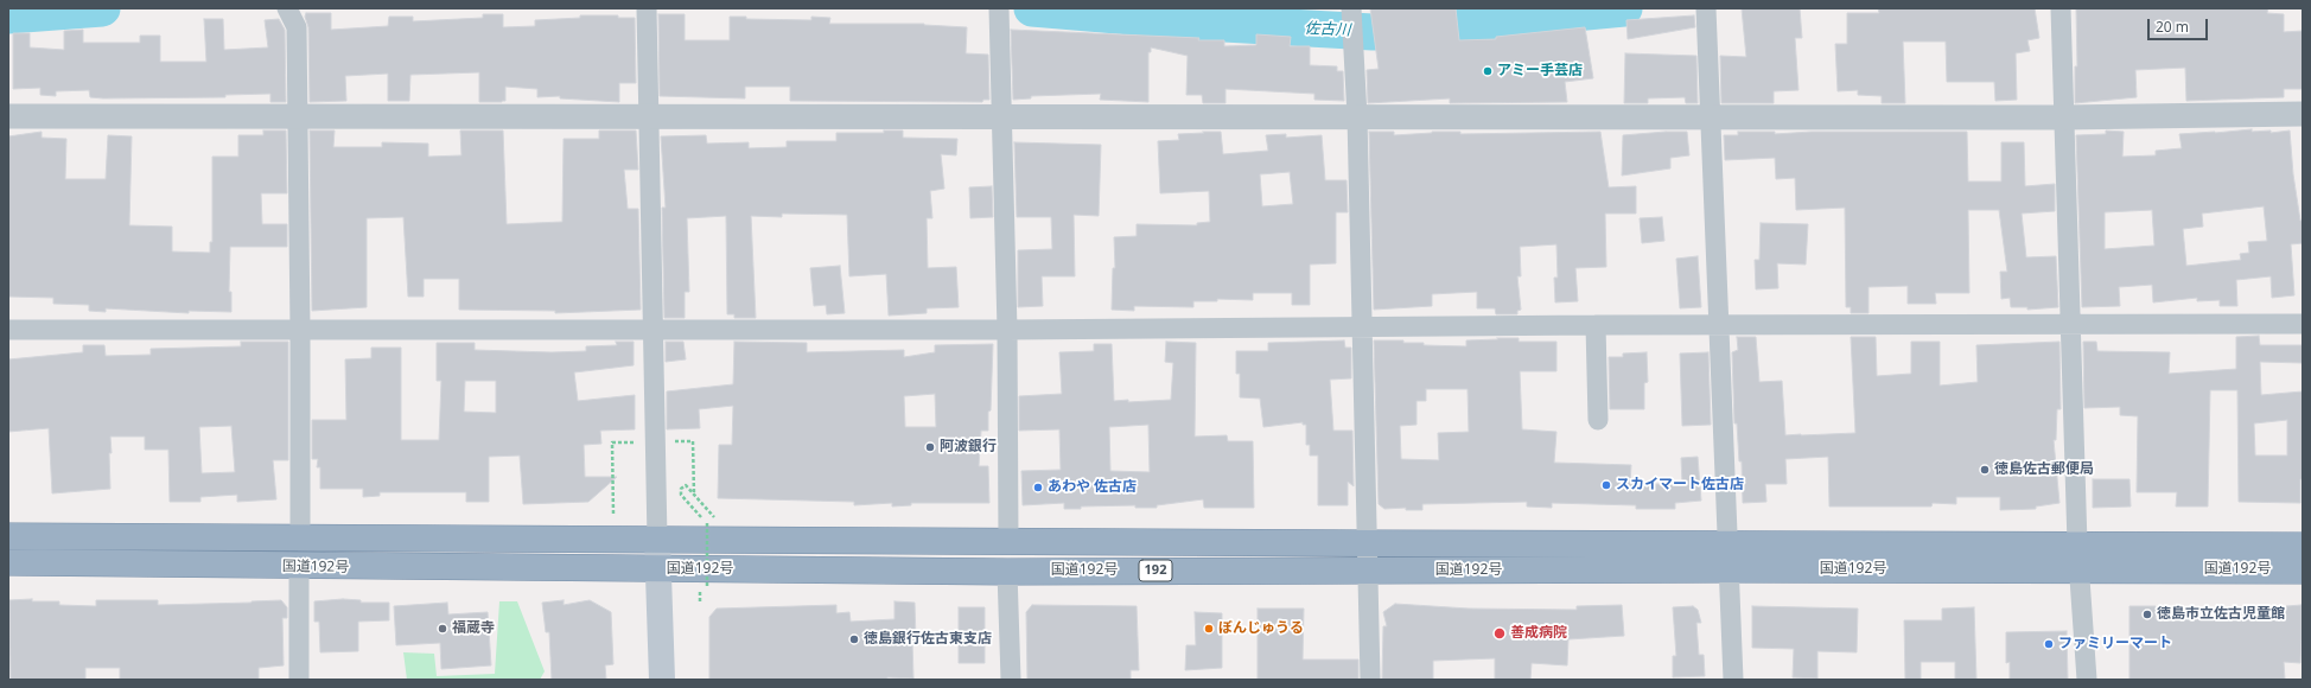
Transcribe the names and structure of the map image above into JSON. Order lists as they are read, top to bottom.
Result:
{
  "streets": {
    "highway": ["国道192号", "192"]
  },
  "water": ["佐古川"],
  "places": [
    "アミー手芸店",
    "阿波銀行",
    "徳島佐古郵便局",
    "スカイマート佐古店",
    "あわや 佐古店",
    "徳島市立佐古児童館",
    "福蔵寺",
    "ぼんじゅうる",
    "善成病院",
    "徳島銀行佐古東支店",
    "ファミリーマート"
  ],
  "scale_bar": "20 m"
}
